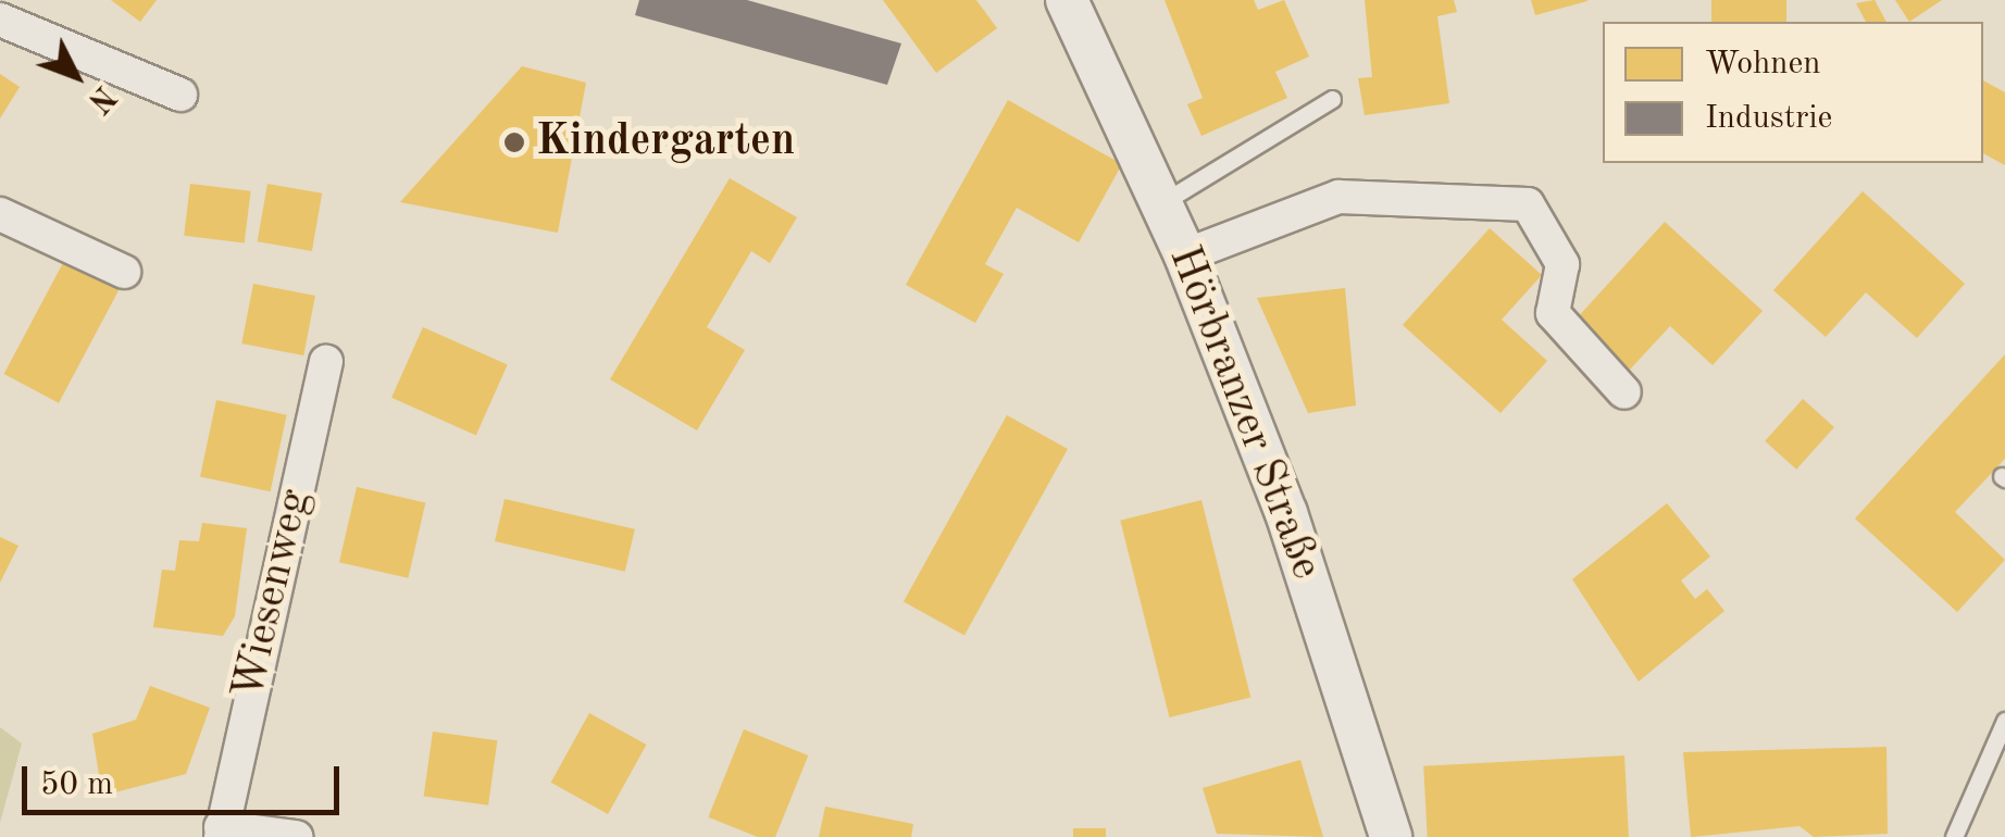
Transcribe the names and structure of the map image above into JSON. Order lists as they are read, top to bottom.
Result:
{
  "streets": {
    "street": ["Hörbranzer Straße", "Wiesenweg"]
  },
  "places": ["Kindergarten"],
  "legend": ["Wohnen", "Industrie"],
  "scale_bar": "50 m",
  "north": "bottom right"
}
